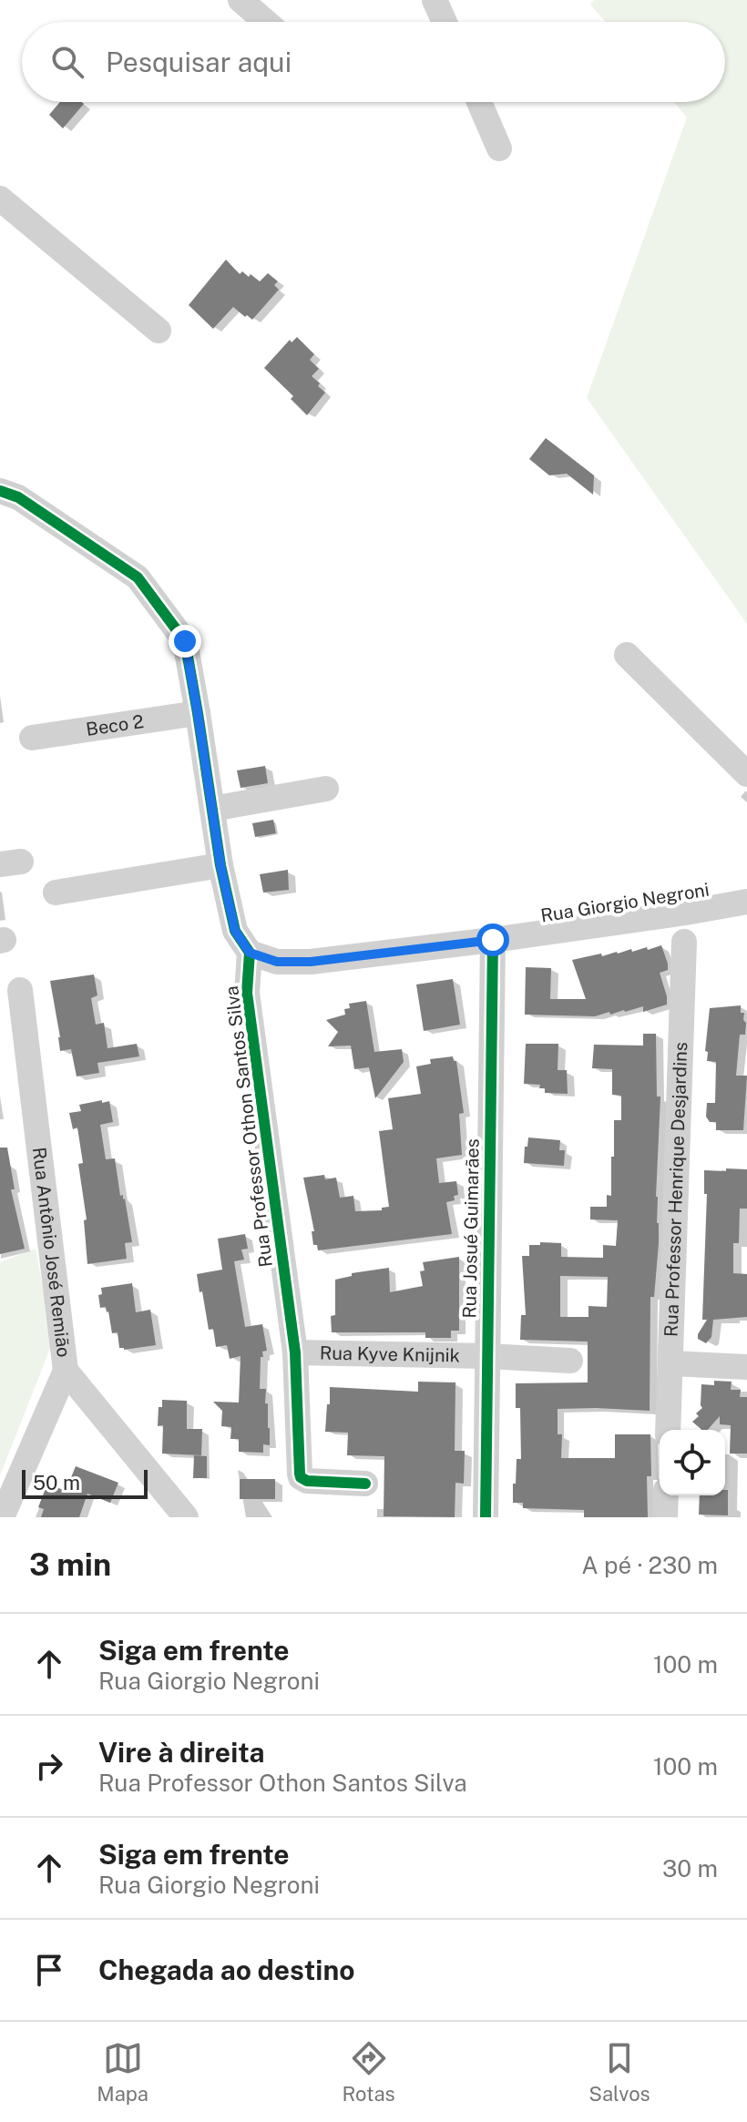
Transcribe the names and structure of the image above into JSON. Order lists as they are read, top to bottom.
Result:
{
  "streets": {
    "street": [
      "Beco 2",
      "Rua Giorgio Negroni",
      "Rua Professor Othon Santos Silva",
      "Rua Professor Henrique Desjardins",
      "Rua Josué Guimarães",
      "Rua Antônio José Remião",
      "Rua Kyve Knijnik"
    ]
  },
  "crossings": [
    ["Rua Giorgio Negroni", "Rua Professor Othon Santos Silva"],
    ["Rua Giorgio Negroni", "Rua Josué Guimarães"],
    ["Rua Professor Othon Santos Silva", "Rua Kyve Knijnik"],
    ["Rua Josué Guimarães", "Rua Kyve Knijnik"]
  ],
  "scale_bar": "50 m",
  "page": {
    "search": "Pesquisar aqui",
    "scale": "50 m",
    "heading": ["3 min", "A pé · 230 m"],
    "list": [
      ["Siga em frente", "Rua Giorgio Negroni", "100 m"],
      ["Vire à direita", "Rua Professor Othon Santos Silva", "100 m"],
      ["Siga em frente", "Rua Giorgio Negroni", "30 m"],
      "Chegada ao destino"
    ],
    "nav": ["Mapa", "Rotas", "Salvos"]
  }
}
